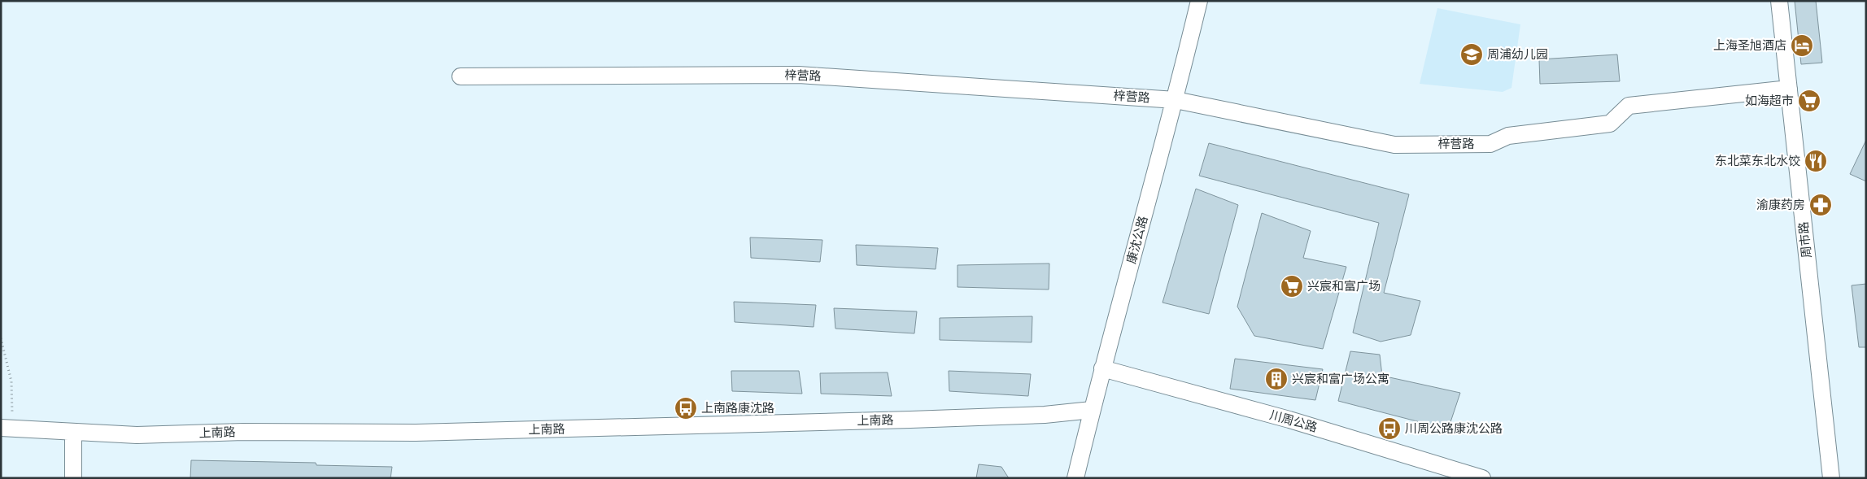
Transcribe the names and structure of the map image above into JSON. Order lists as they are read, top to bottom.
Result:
{
  "streets": {
    "street": [
      "梓营路",
      "康沈公路",
      "周市路",
      "上南路",
      "川周公路"
    ]
  },
  "crossings": [
    ["梓营路", "康沈公路"],
    ["梓营路", "周市路"],
    ["康沈公路", "上南路"],
    ["康沈公路", "川周公路"]
  ],
  "places": {
    "hotel": ["上海圣旭酒店"],
    "school or university": ["周浦幼儿园"],
    "supermarket": ["如海超市", "兴宸和富广场"],
    "restaurant": ["东北菜东北水饺"],
    "pharmacy": ["渝康药房"],
    "building": ["兴宸和富广场公寓"],
    "bus stop": ["上南路康沈路", "川周公路康沈公路"]
  }
}
